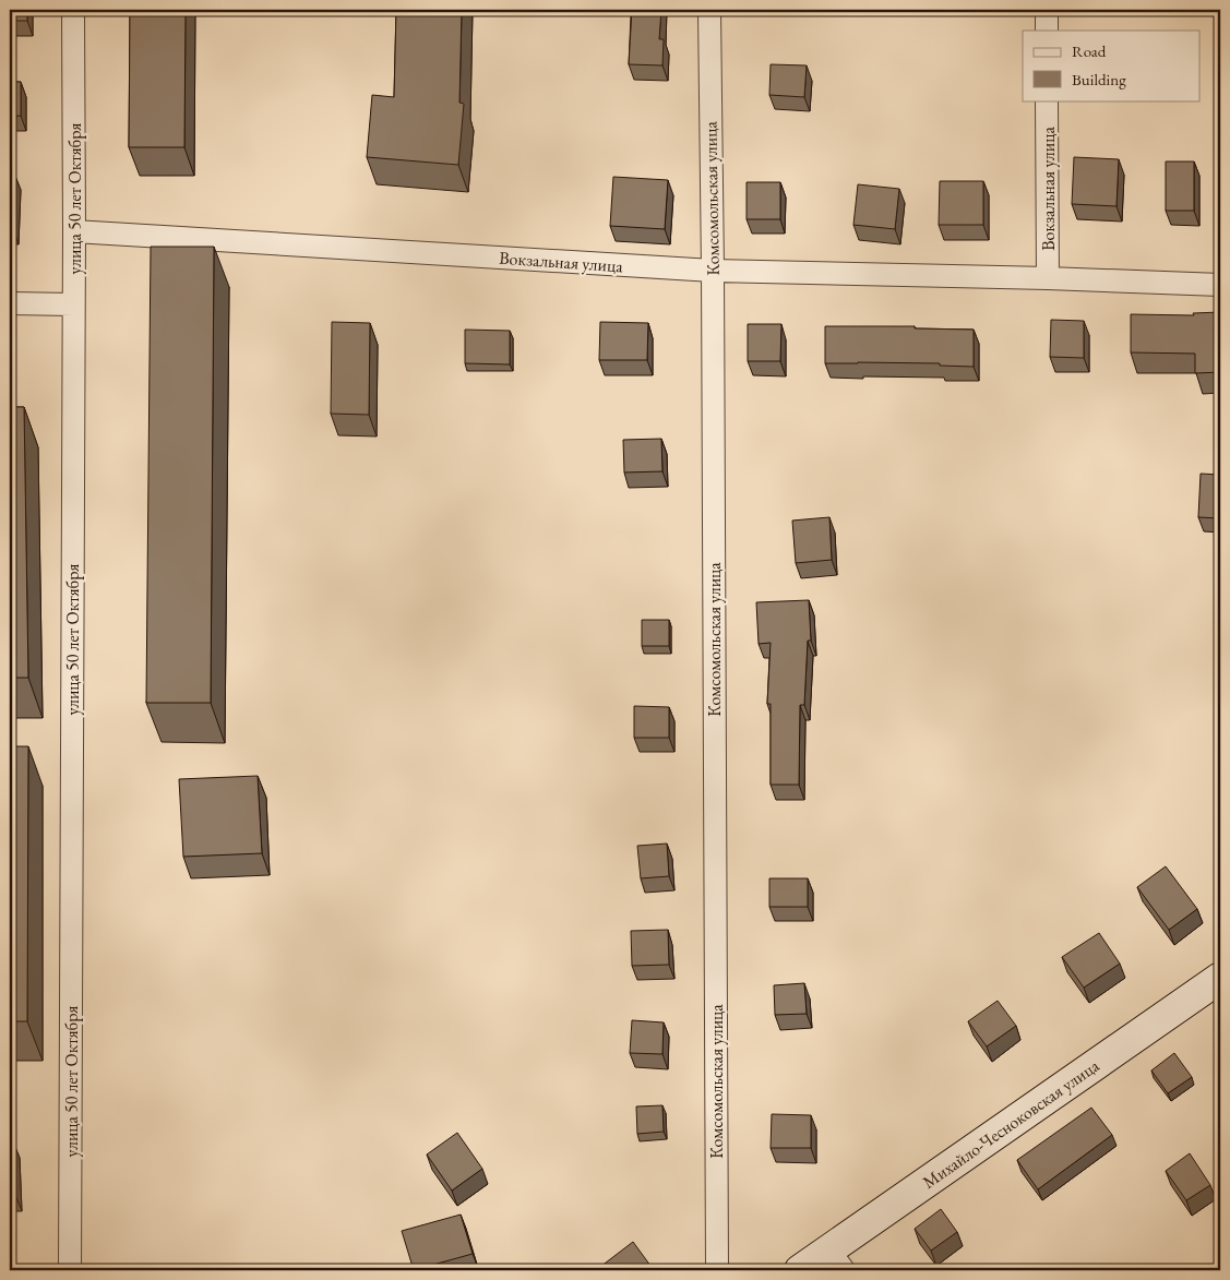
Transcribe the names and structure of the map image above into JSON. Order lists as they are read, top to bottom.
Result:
{
  "streets": {
    "main road": ["Михайло-Чесноковская улица"],
    "street": ["Вокзальная улица", "улица 50 лет Октября", "Комсомольская улица"]
  },
  "crossings": [
    ["Вокзальная улица", "улица 50 лет Октября"],
    ["Вокзальная улица", "Комсомольская улица"]
  ],
  "legend": ["Road", "Building"]
}
